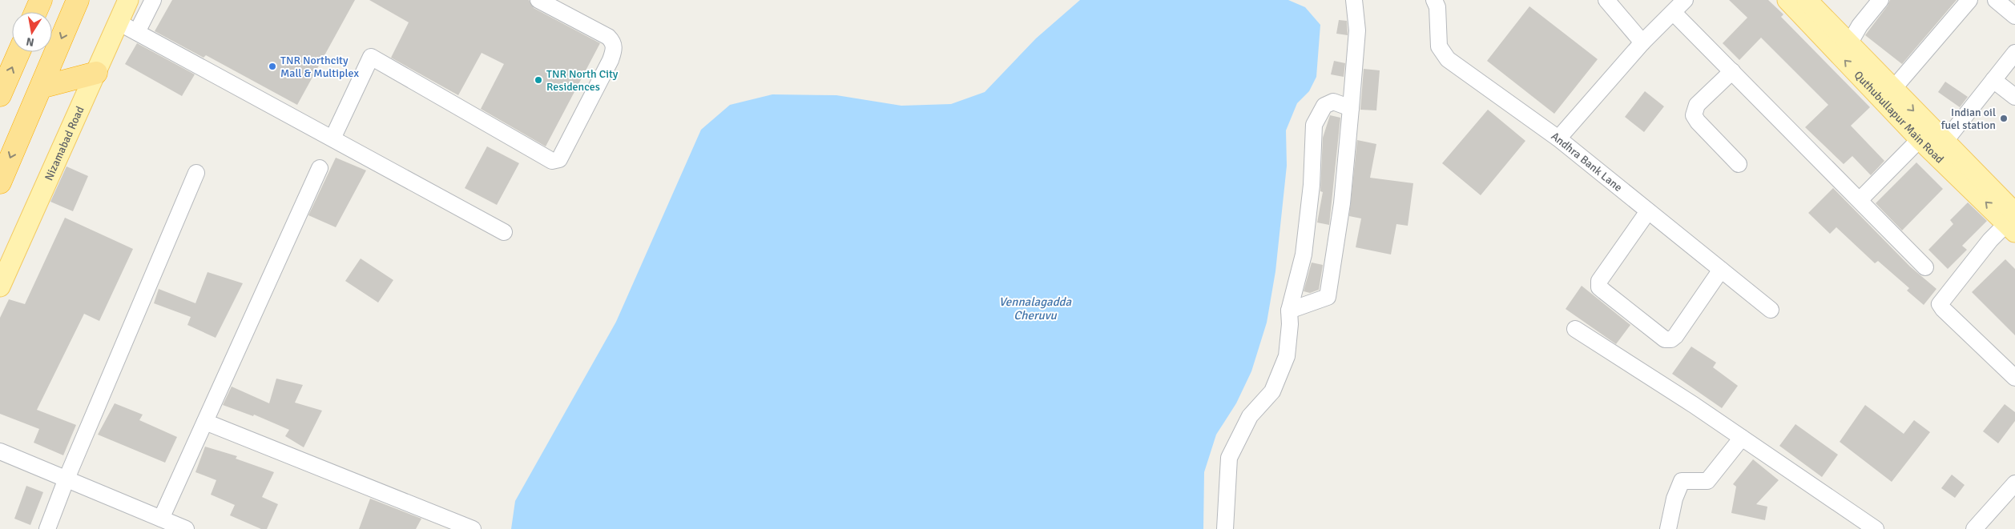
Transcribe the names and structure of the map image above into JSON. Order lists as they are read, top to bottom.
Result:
{
  "streets": {
    "main road": ["Quthubullapur Main Road", "Nizamabad Road"],
    "street": ["Andhra Bank Lane"]
  },
  "water": ["Vennalagadda Cheruvu"],
  "places": ["TNR Northcity Mall & Multiplex", "TNR North City Residences", "Indian oil fuel station"],
  "north": "bottom"
}
